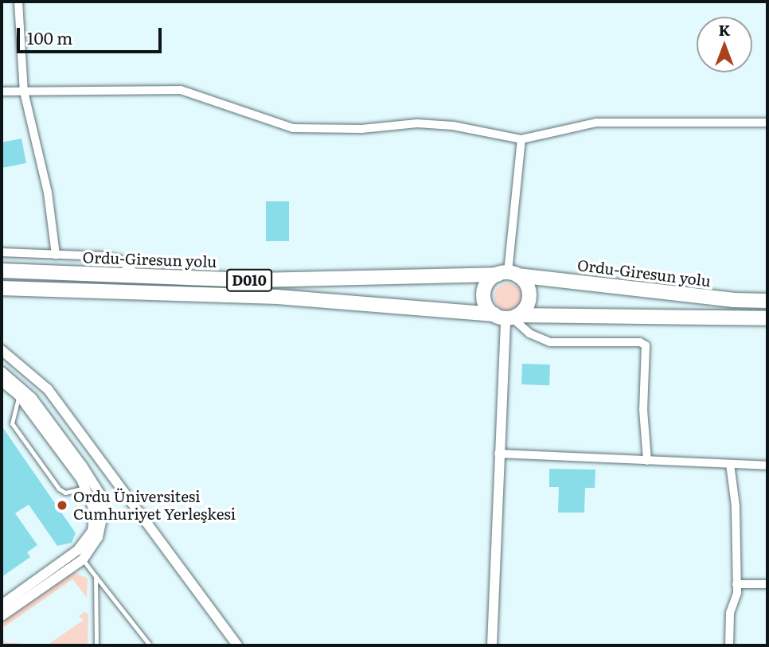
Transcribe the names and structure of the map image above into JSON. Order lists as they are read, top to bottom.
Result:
{
  "streets": {
    "highway": ["Ordu-Giresun yolu", "D010"]
  },
  "crossings": [
    ["Ordu-Giresun yolu", "D010"]
  ],
  "places": ["Ordu Üniversitesi Cumhuriyet Yerleşkesi"],
  "scale_bar": "100 m",
  "north": "top"
}
